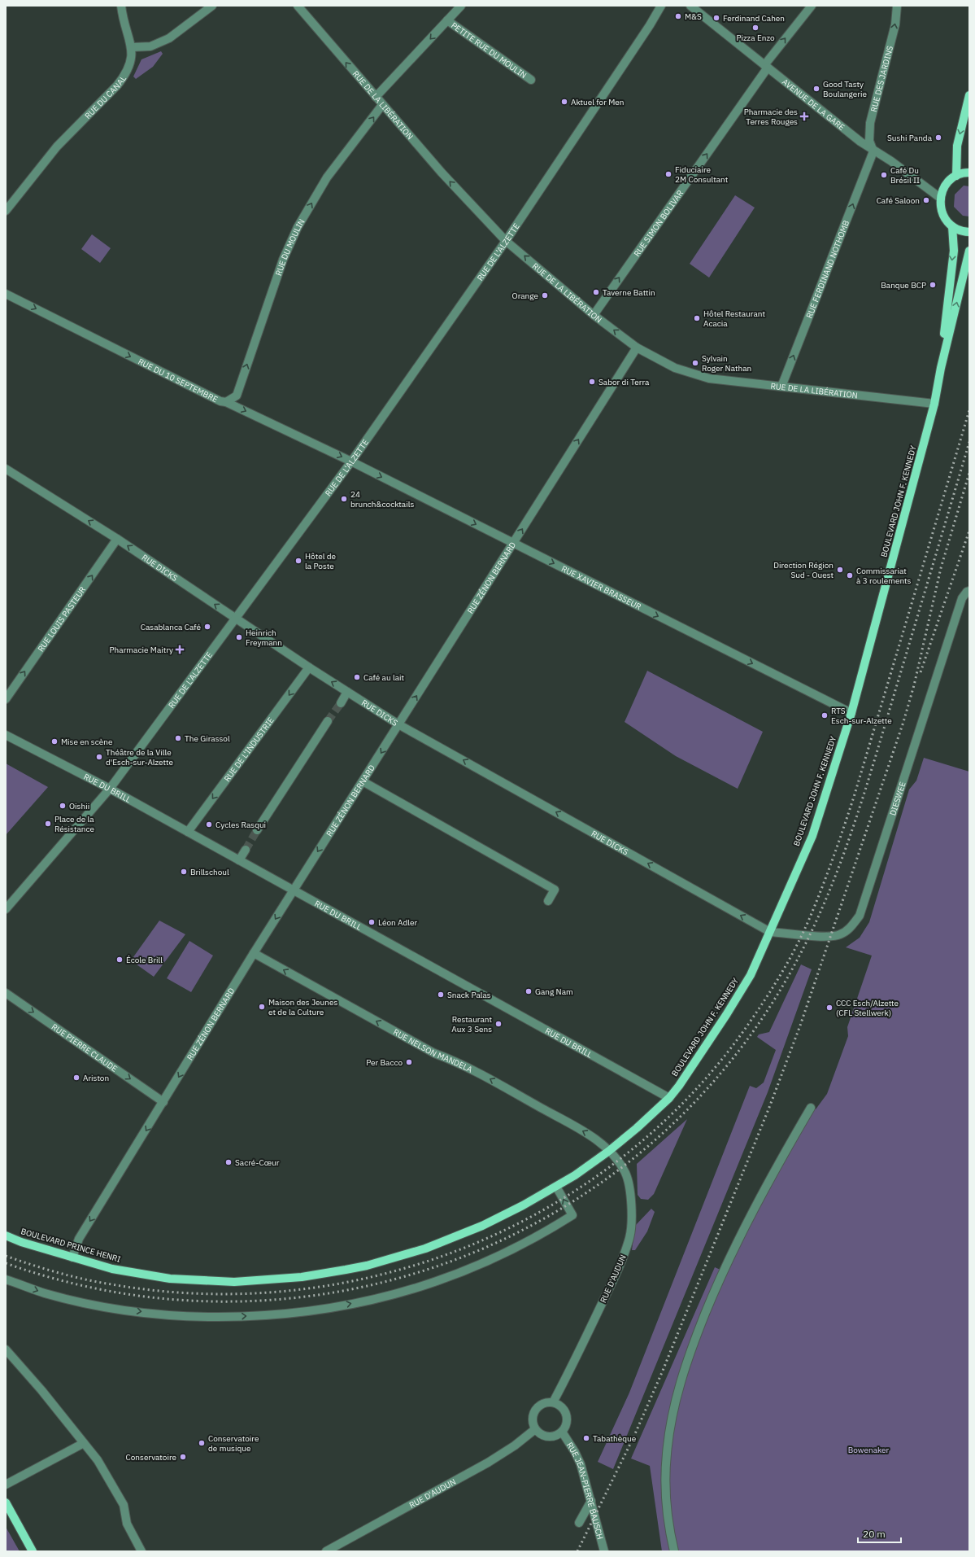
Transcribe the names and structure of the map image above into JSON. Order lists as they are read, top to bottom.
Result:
{
  "streets": {
    "main road": ["BOULEVARD JOHN F. KENNEDY", "BOULEVARD PRINCE HENRI"],
    "street": [
      "PETITE RUE DU MOULIN",
      "RUE DES JARDINS",
      "RUE DU CANAL",
      "AVENUE DE LA GARE",
      "RUE DE LA LIBÉRATION",
      "RUE SIMON BOLIVAR",
      "RUE DU MOULIN",
      "RUE DE L'ALZETTE",
      "RUE FERDINAND NOTHOMB",
      "RUE DU 10 SEPTEMBRE",
      "RUE DICKS",
      "RUE ZÉNON BERNARD",
      "RUE XAVIER BRASSEUR",
      "RUE LOUIS PASTEUR",
      "RUE DE L'INDUSTRIE",
      "RUE DU BRILL",
      "DIESWEE",
      "RUE PIERRE CLAUDE",
      "RUE NELSON MANDELA",
      "RUE D'AUDUN",
      "RUE JEAN-PIERRE BAUSCH"
    ]
  },
  "crossings": [
    ["RUE DES JARDINS", "AVENUE DE LA GARE"],
    ["RUE DES JARDINS", "RUE FERDINAND NOTHOMB"],
    ["AVENUE DE LA GARE", "RUE SIMON BOLIVAR"],
    ["AVENUE DE LA GARE", "RUE FERDINAND NOTHOMB"],
    ["RUE DE LA LIBÉRATION", "RUE SIMON BOLIVAR"],
    ["RUE DE LA LIBÉRATION", "RUE DU MOULIN"],
    ["RUE DE LA LIBÉRATION", "RUE DE L'ALZETTE"],
    ["RUE DE LA LIBÉRATION", "RUE FERDINAND NOTHOMB"],
    ["RUE DE LA LIBÉRATION", "BOULEVARD JOHN F. KENNEDY"],
    ["RUE DE LA LIBÉRATION", "RUE ZÉNON BERNARD"],
    ["RUE DU MOULIN", "RUE DU 10 SEPTEMBRE"],
    ["RUE DE L'ALZETTE", "RUE DU 10 SEPTEMBRE"],
    ["RUE DE L'ALZETTE", "RUE DICKS"],
    ["RUE DE L'ALZETTE", "RUE XAVIER BRASSEUR"],
    ["RUE DE L'ALZETTE", "RUE DU BRILL"],
    ["RUE DU 10 SEPTEMBRE", "RUE XAVIER BRASSEUR"],
    ["BOULEVARD JOHN F. KENNEDY", "RUE DICKS"],
    ["BOULEVARD JOHN F. KENNEDY", "RUE XAVIER BRASSEUR"],
    ["BOULEVARD JOHN F. KENNEDY", "RUE DU BRILL"],
    ["BOULEVARD JOHN F. KENNEDY", "DIESWEE"],
    ["BOULEVARD JOHN F. KENNEDY", "RUE NELSON MANDELA"],
    ["BOULEVARD JOHN F. KENNEDY", "BOULEVARD PRINCE HENRI"],
    ["BOULEVARD JOHN F. KENNEDY", "RUE D'AUDUN"],
    ["RUE DICKS", "RUE ZÉNON BERNARD"],
    ["RUE DICKS", "RUE LOUIS PASTEUR"],
    ["RUE DICKS", "RUE DE L'INDUSTRIE"],
    ["RUE DICKS", "DIESWEE"],
    ["RUE ZÉNON BERNARD", "RUE XAVIER BRASSEUR"],
    ["RUE ZÉNON BERNARD", "RUE DU BRILL"],
    ["RUE ZÉNON BERNARD", "RUE PIERRE CLAUDE"],
    ["RUE ZÉNON BERNARD", "RUE NELSON MANDELA"],
    ["RUE ZÉNON BERNARD", "BOULEVARD PRINCE HENRI"],
    ["RUE DE L'INDUSTRIE", "RUE DU BRILL"],
    ["RUE NELSON MANDELA", "BOULEVARD PRINCE HENRI"],
    ["RUE NELSON MANDELA", "RUE D'AUDUN"],
    ["BOULEVARD PRINCE HENRI", "RUE D'AUDUN"],
    ["RUE D'AUDUN", "RUE JEAN-PIERRE BAUSCH"]
  ],
  "one_way": [
    "RUE DES JARDINS",
    "RUE DE LA LIBÉRATION",
    "RUE SIMON BOLIVAR",
    "RUE DU MOULIN",
    "RUE FERDINAND NOTHOMB",
    "RUE DU 10 SEPTEMBRE",
    "RUE DICKS",
    "RUE XAVIER BRASSEUR",
    "RUE LOUIS PASTEUR",
    "RUE PIERRE CLAUDE",
    "RUE NELSON MANDELA"
  ],
  "parks": ["Bowenaker"],
  "places": {
    "other": [
      "M&S",
      "Ferdinand Cahen",
      "Pizza Enzo",
      "Good Tasty Boulangerie",
      "Aktuel for Men",
      "Sushi Panda",
      "Fiduciaire 2M Consultant",
      "Café Du Brésil II",
      "Café Saloon",
      "Banque BCP",
      "Taverne Battin",
      "Orange",
      "Hôtel Restaurant Acacia",
      "Sylvain Roger Nathan",
      "Sabor di Terra",
      "24 brunch&cocktails",
      "Hôtel de la Poste",
      "Direction Région Sud - Ouest",
      "Commissariat à 3 roulements",
      "Casablanca Café",
      "Heinrich Freymann",
      "Café au lait",
      "RTS Esch-sur-Alzette",
      "The Girassol",
      "Mise en scène",
      "Théâtre de la Ville d'Esch-sur-Alzette",
      "Oishii",
      "Place de la Résistance",
      "Cycles Rasqui",
      "Brillschoul",
      "Léon Adler",
      "École Brill",
      "Gang Nam",
      "Snack Palas",
      "Maison des Jeunes et de la Culture",
      "CCC Esch/Alzette (CFL Stellwerk)",
      "Restaurant Aux 3 Sens",
      "Per Bacco",
      "Ariston",
      "Sacré-Cœur",
      "Tabathèque",
      "Conservatoire de musique",
      "Conservatoire"
    ],
    "health": ["Pharmacie des Terres Rouges", "Pharmacie Maitry"]
  },
  "scale_bar": "20 m"
}
